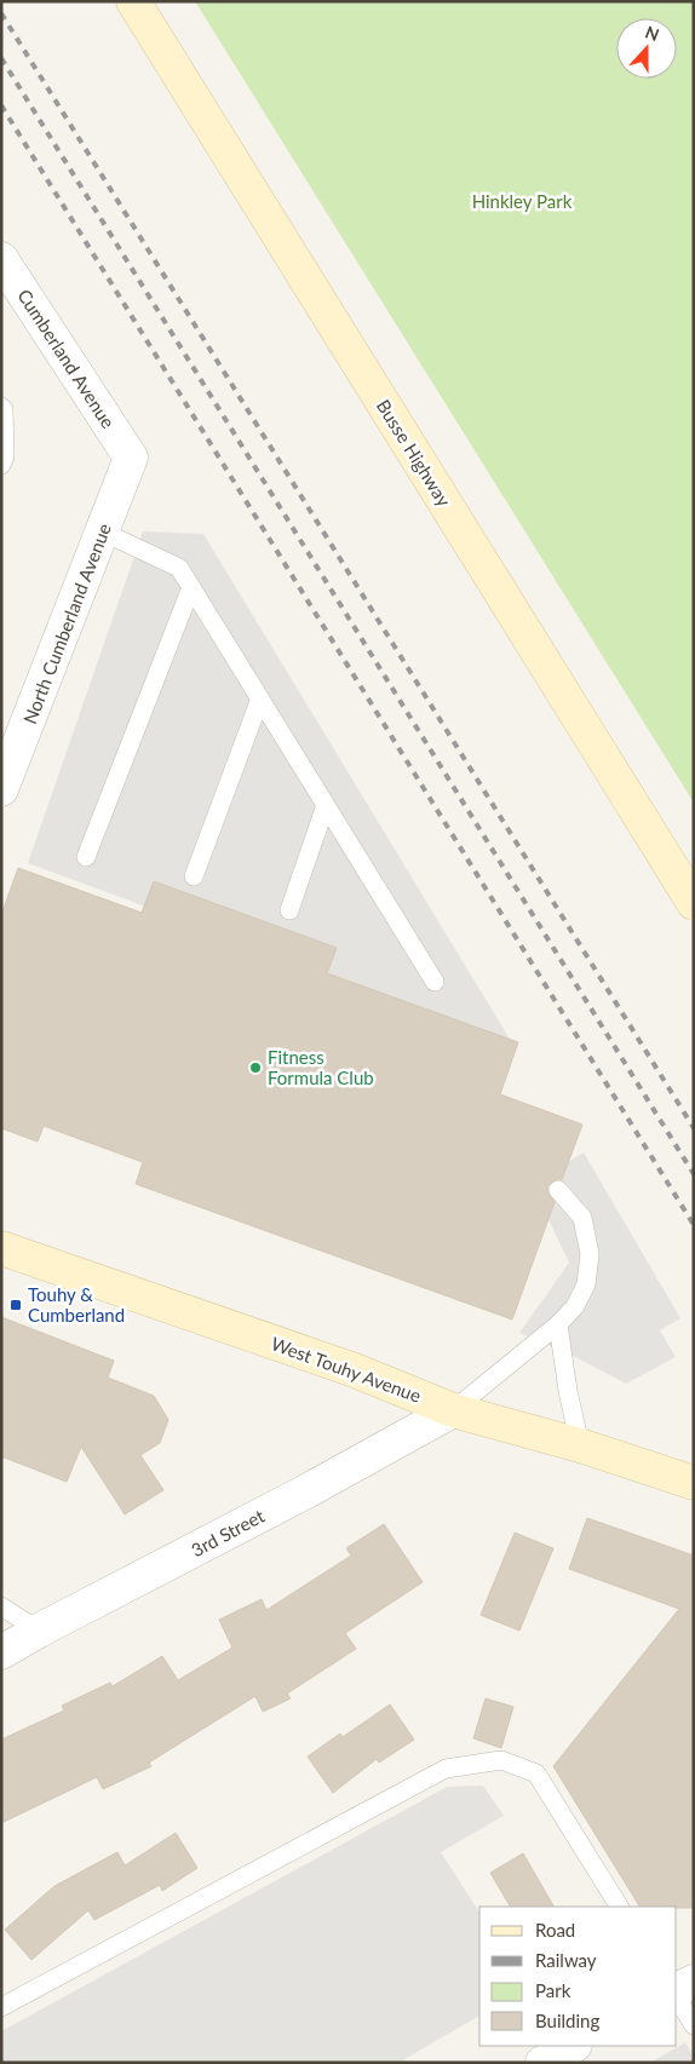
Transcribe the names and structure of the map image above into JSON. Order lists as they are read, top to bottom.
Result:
{
  "streets": {
    "main road": ["Busse Highway", "West Touhy Avenue"],
    "street": ["Cumberland Avenue", "North Cumberland Avenue", "3rd Street"]
  },
  "crossings": [
    ["Cumberland Avenue", "North Cumberland Avenue"],
    ["West Touhy Avenue", "3rd Street"]
  ],
  "parks": ["Hinkley Park"],
  "places": {
    "other": ["Fitness Formula Club"],
    "transit": ["Touhy & Cumberland"]
  },
  "legend": [
    "Road",
    "Railway",
    "Park",
    "Building"
  ],
  "north": "top"
}
